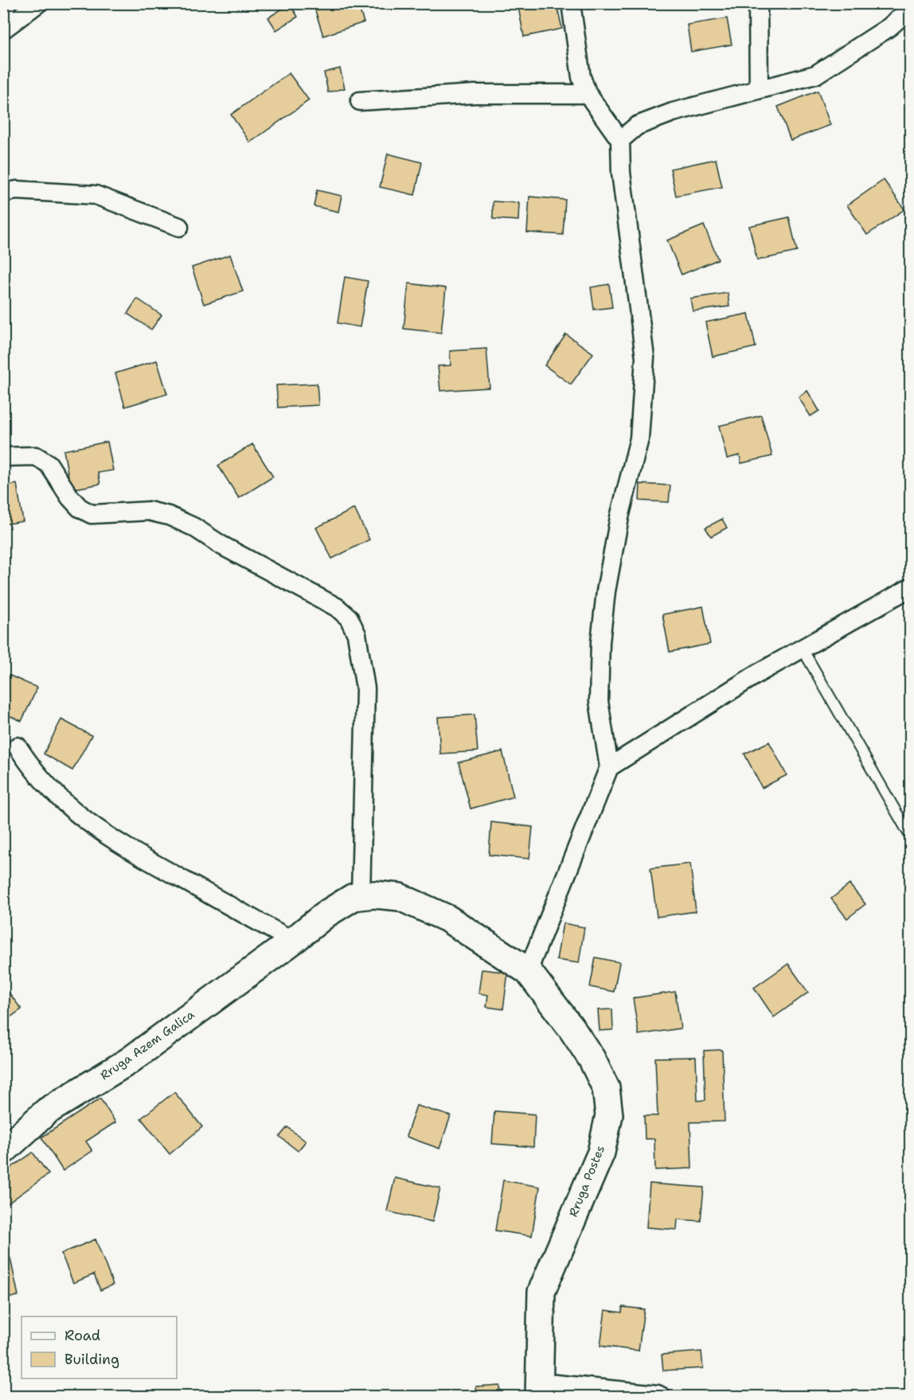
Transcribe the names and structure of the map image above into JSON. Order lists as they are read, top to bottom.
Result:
{
  "streets": {
    "street": ["Rruga Azem Galica", "Rruga Postes"]
  },
  "crossings": [
    ["Rruga Azem Galica", "Rruga Postes"]
  ],
  "legend": ["Road", "Building"]
}
